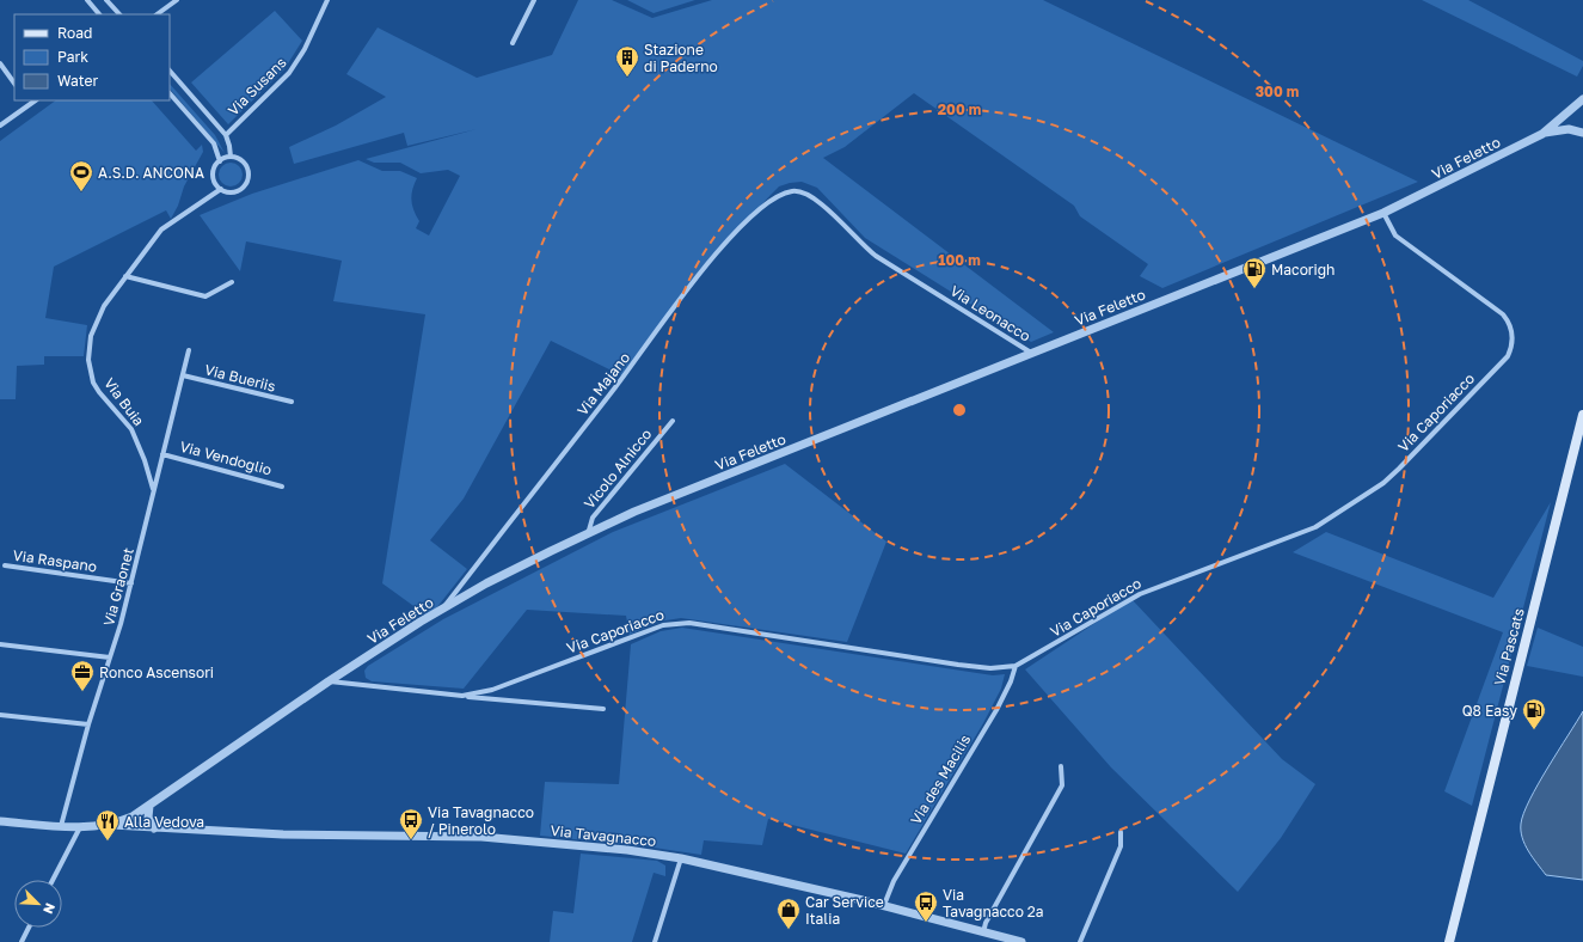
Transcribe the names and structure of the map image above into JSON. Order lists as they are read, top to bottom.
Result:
{
  "streets": {
    "main road": ["Via Pascats"],
    "street": [
      "Via Susans",
      "Via Feletto",
      "Via Leonacco",
      "Via Bueriis",
      "Via Majano",
      "Via Buia",
      "Via Caporiacco",
      "Via Vendoglio",
      "Vicolo Alnicco",
      "Via Raspano",
      "Via Graonet",
      "Via des Macilis",
      "Via Tavagnacco"
    ]
  },
  "crossings": [
    ["Via Feletto", "Via Leonacco"],
    ["Via Feletto", "Via Majano"],
    ["Via Feletto", "Via Caporiacco"],
    ["Via Feletto", "Vicolo Alnicco"],
    ["Via Feletto", "Via Graonet"],
    ["Via Feletto", "Via Tavagnacco"],
    ["Via Leonacco", "Via Majano"],
    ["Via Bueriis", "Via Graonet"],
    ["Via Buia", "Via Graonet"],
    ["Via Caporiacco", "Via des Macilis"],
    ["Via Vendoglio", "Via Graonet"],
    ["Via Raspano", "Via Graonet"],
    ["Via des Macilis", "Via Tavagnacco"]
  ],
  "places": {
    "building": ["Stazione di Paderno"],
    "sports": ["A.S.D. ANCONA"],
    "fuel station": ["Macorigh", "Q8 Easy"],
    "office": ["Ronco Ascensori"],
    "bus stop": ["Via Tavagnacco / Pinerolo", "Via Tavagnacco 2ª"],
    "restaurant": ["Alla Vedova"],
    "shop": ["Car Service Italia"]
  },
  "legend": ["Road", "Park", "Water"],
  "north": "bottom right",
  "rings": ["300 m", "200 m", "100 m"]
}
